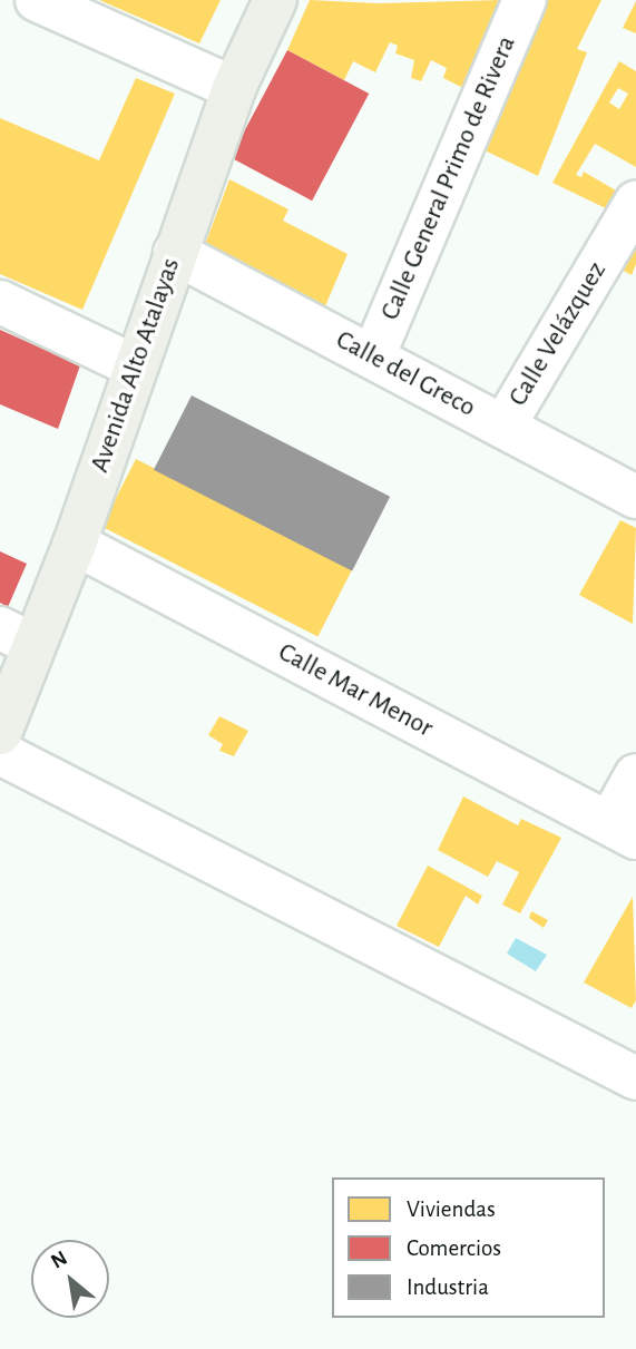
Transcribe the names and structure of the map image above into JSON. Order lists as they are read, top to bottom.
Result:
{
  "streets": {
    "main road": ["Avenida Alto Atalayas"],
    "street": [
      "Calle General Primo de Rivera",
      "Calle Velázquez",
      "Calle del Greco",
      "Calle Mar Menor"
    ]
  },
  "crossings": [
    ["Calle General Primo de Rivera", "Calle del Greco"],
    ["Calle Velázquez", "Calle del Greco"],
    ["Avenida Alto Atalayas", "Calle del Greco"],
    ["Avenida Alto Atalayas", "Calle Mar Menor"]
  ],
  "legend": ["Viviendas", "Comercios", "Industria"],
  "north": "top left"
}
